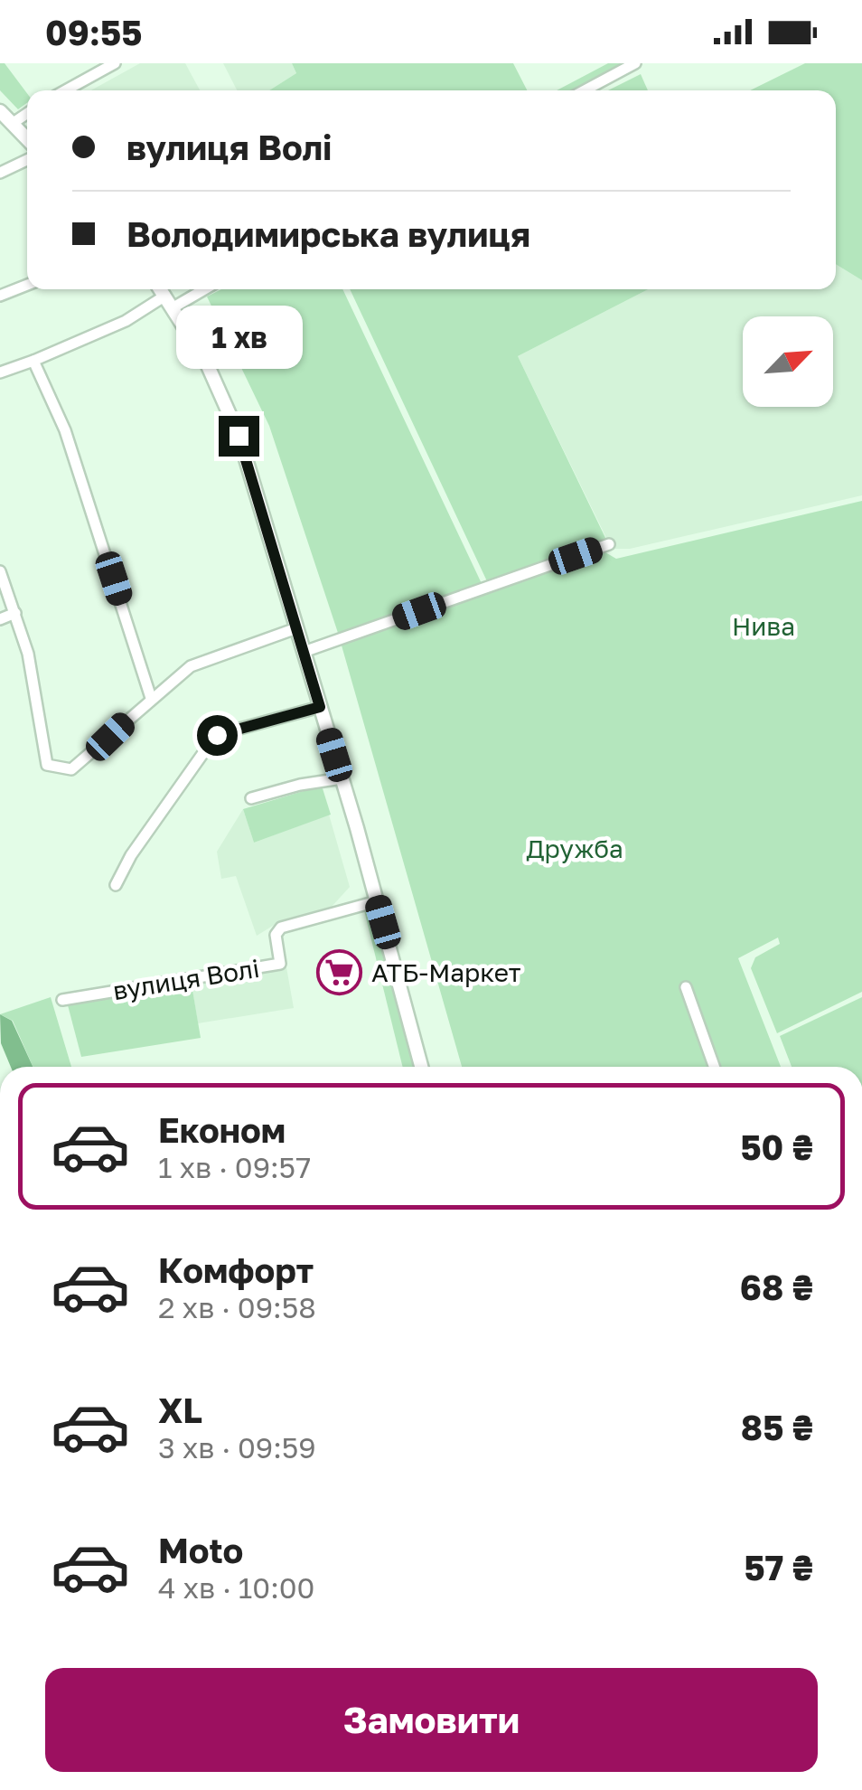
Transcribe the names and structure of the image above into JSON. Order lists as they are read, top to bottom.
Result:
{
  "streets": {
    "street": ["вулиця Волі"]
  },
  "parks": ["Нива", "Дружба"],
  "places": {
    "supermarket": ["АТБ-Маркет"]
  },
  "north": "top right",
  "page": {
    "status": "09:55",
    "banner": ["вулиця Волі", "Володимирська вулиця"],
    "bubble": "1 хв",
    "list": [
      {
        "name": "Економ",
        "note": "1 хв · 09:57",
        "value": "50 ₴"
      },
      {
        "name": "Комфорт",
        "note": "2 хв · 09:58",
        "value": "68 ₴"
      },
      {
        "name": "XL",
        "note": "3 хв · 09:59",
        "value": "85 ₴"
      },
      {
        "name": "Moto",
        "note": "4 хв · 10:00",
        "value": "57 ₴"
      }
    ],
    "buttons": "Замовити"
  }
}
